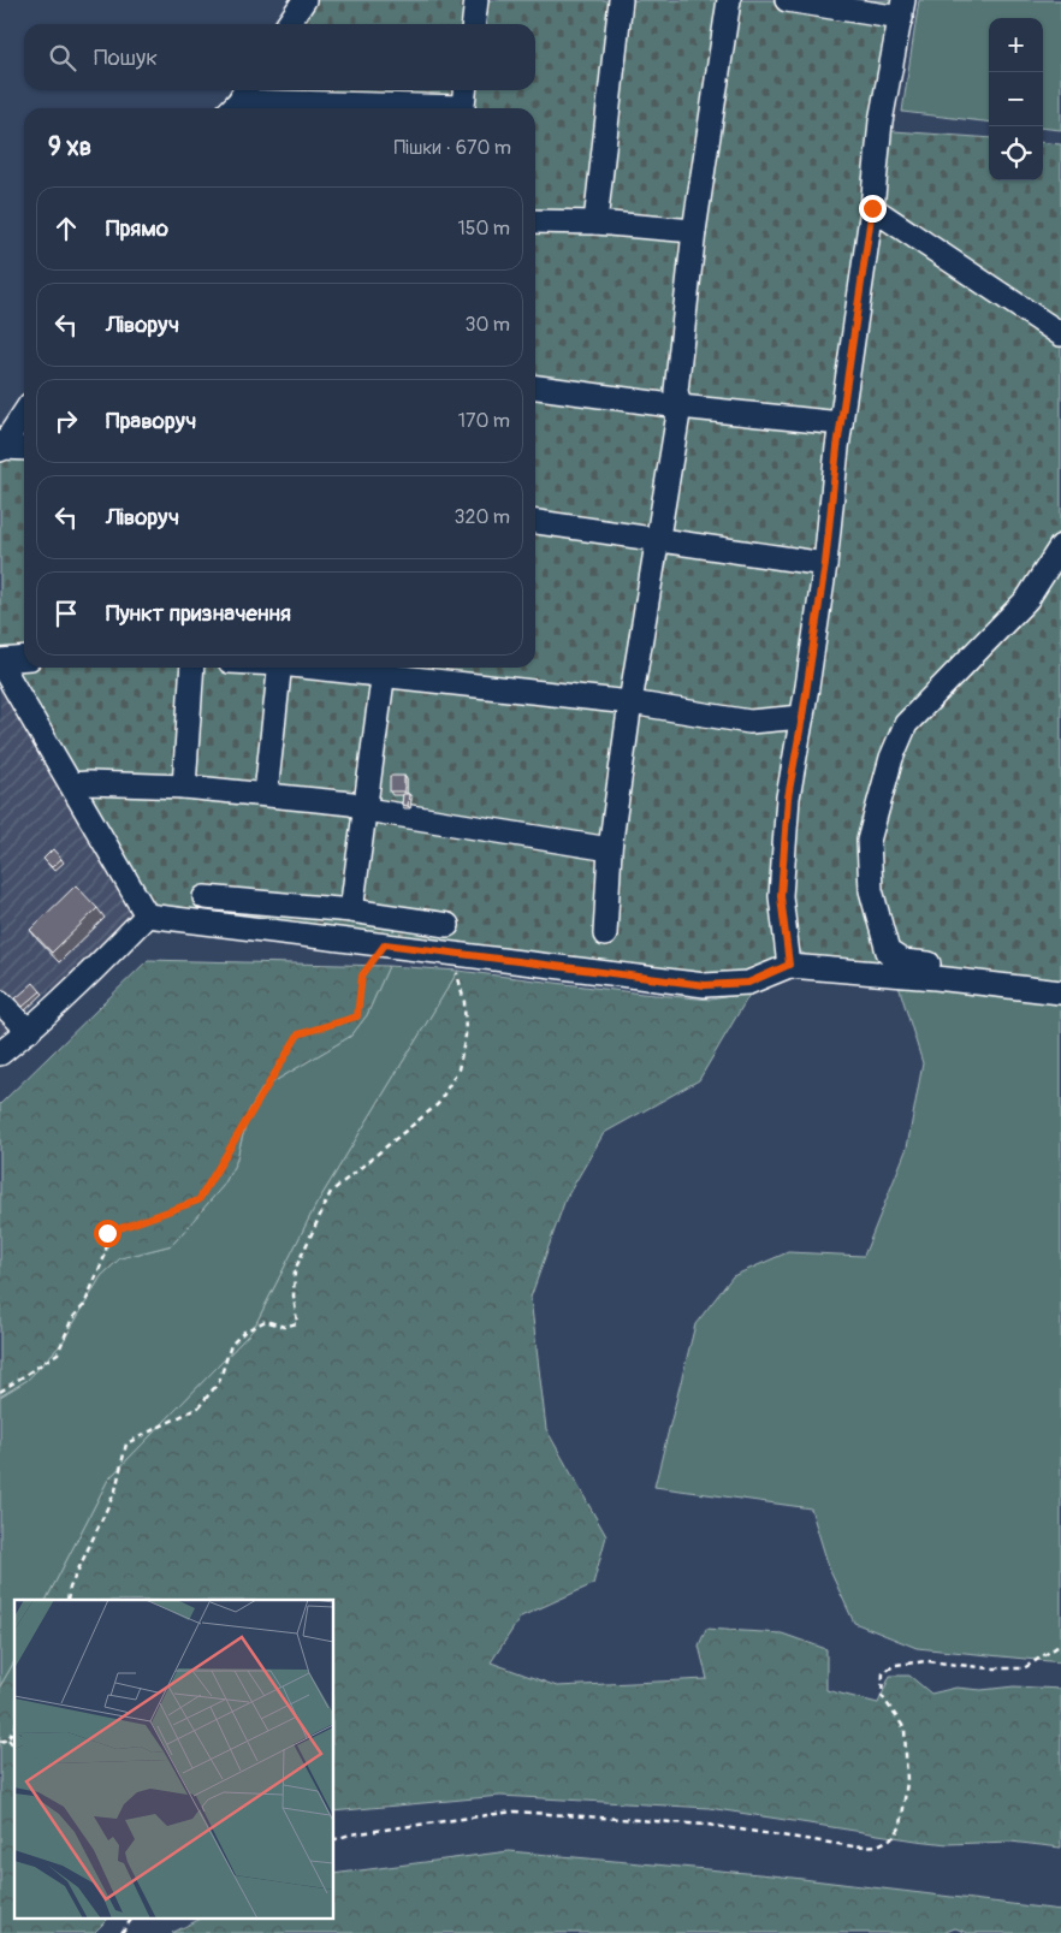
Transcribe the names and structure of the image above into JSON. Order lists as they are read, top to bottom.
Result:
{
  "page": {
    "map_buttons": ["+", "−"],
    "search": "Пошук",
    "heading": ["9 хв", "Пішки · 670 m"],
    "list": [
      ["Прямо", "150 m"],
      ["Ліворуч", "30 m"],
      ["Праворуч", "170 m"],
      ["Ліворуч", "320 m"],
      "Пункт призначення"
    ]
  }
}
